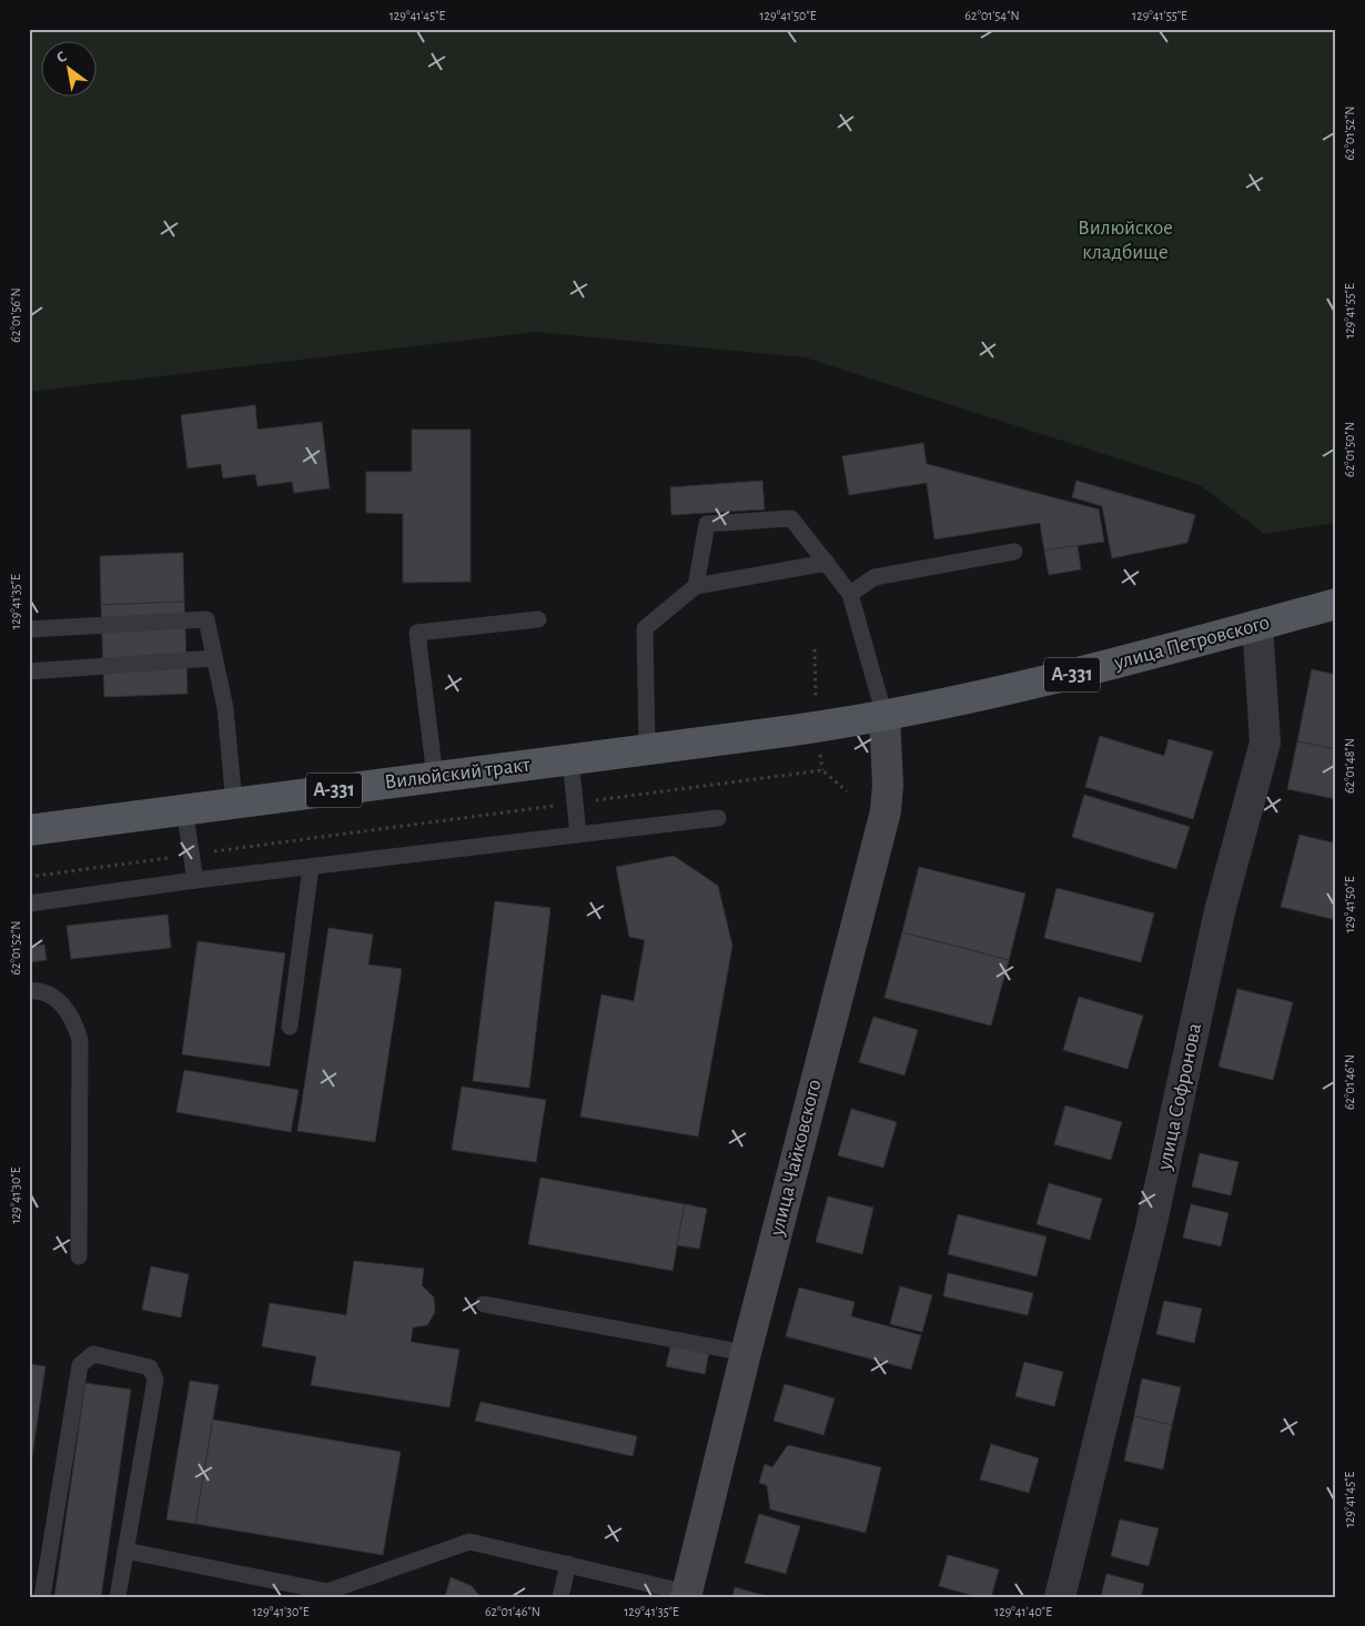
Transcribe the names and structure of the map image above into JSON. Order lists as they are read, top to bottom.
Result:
{
  "streets": {
    "main road": [
      "улица Петровского",
      "А-331",
      "Вилюйский тракт",
      "улица Чайковского"
    ],
    "street": ["улица Софронова"]
  },
  "crossings": [
    ["улица Петровского", "Вилюйский тракт"],
    ["улица Петровского", "улица Софронова"],
    ["улица Петровского", "улица Чайковского"],
    ["Вилюйский тракт", "улица Чайковского"]
  ],
  "parks": ["Вилюйское кладбище"],
  "north": "top left",
  "coordinates": [
    "129°41'45\"E",
    "129°41'50\"E",
    "62°01'54\"N",
    "129°41'55\"E",
    "62°01'52\"N",
    "62°01'56\"N",
    "62°01'50\"N",
    "129°41'35\"E",
    "62°01'48\"N",
    "62°01'46\"N",
    "129°41'30\"E",
    "129°41'40\"E"
  ]
}
